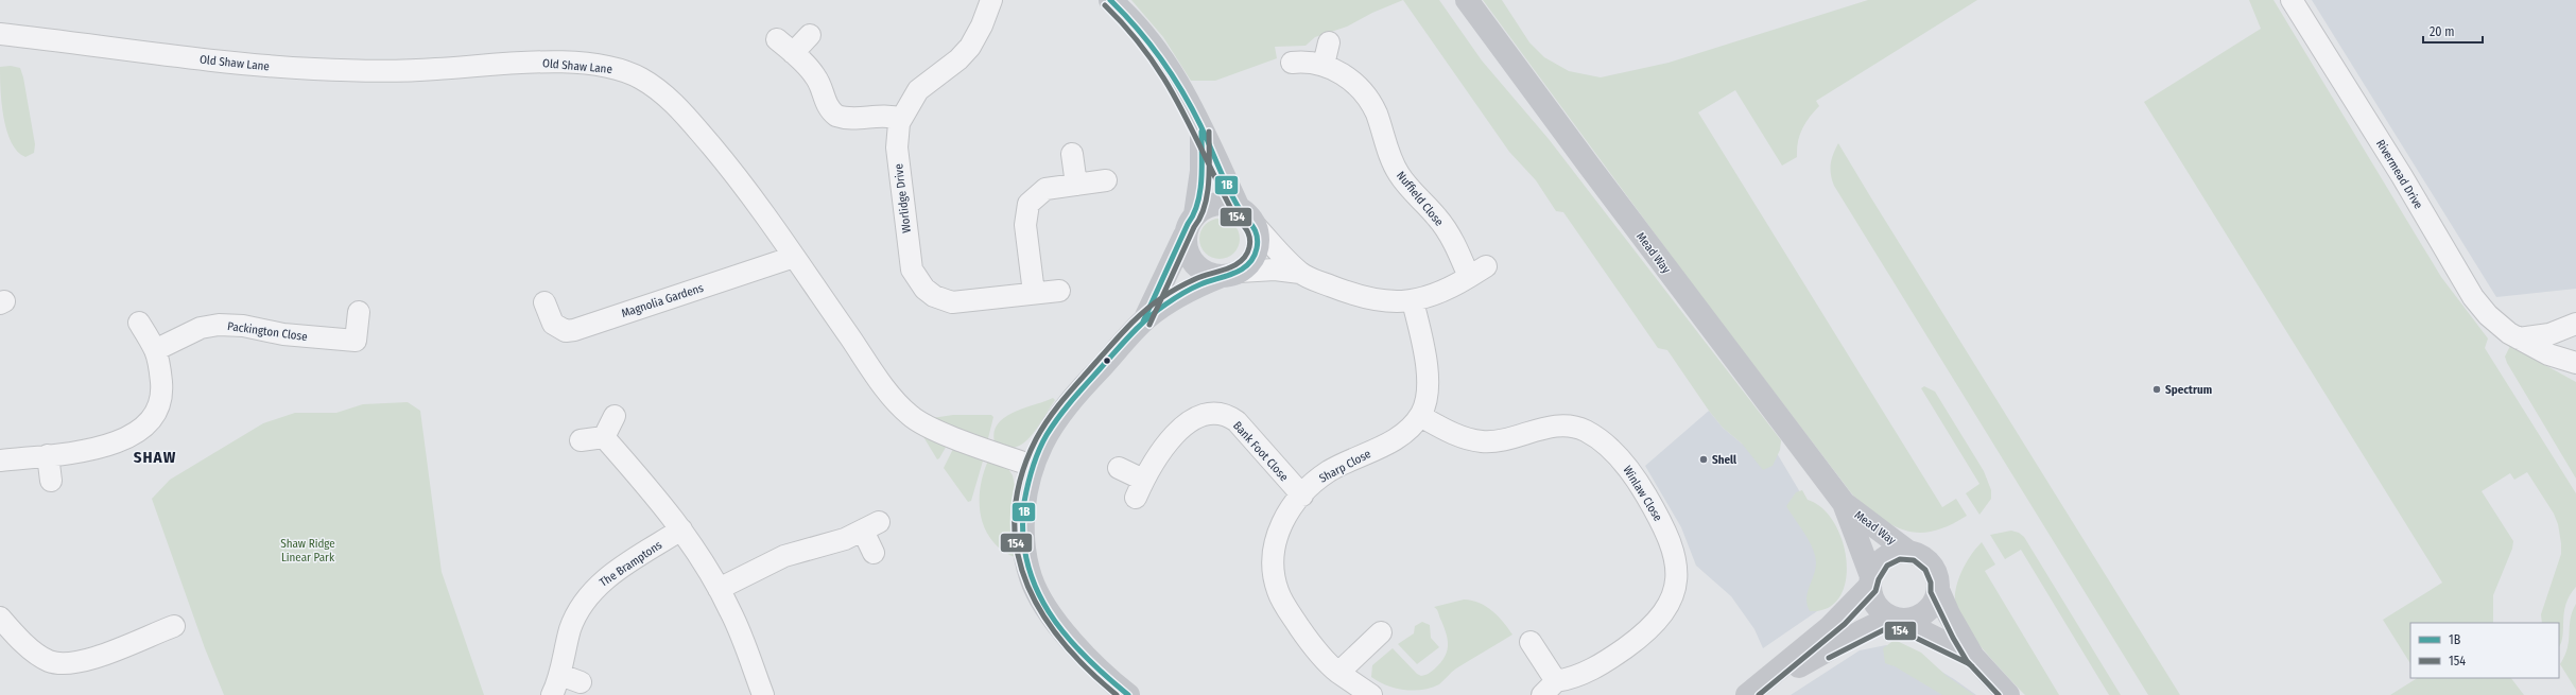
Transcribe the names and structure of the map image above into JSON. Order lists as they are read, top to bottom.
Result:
{
  "streets": {
    "street": [
      "Old Shaw Lane",
      "Rivermead Drive",
      "Worlidge Drive",
      "Nuffield Close",
      "Mead Way",
      "Magnolia Gardens",
      "Packington Close",
      "Bank Foot Close",
      "Sharp Close",
      "Winlaw Close",
      "The Bramptons"
    ]
  },
  "crossings": [
    ["Old Shaw Lane", "Magnolia Gardens"],
    ["Nuffield Close", "Sharp Close"],
    ["Bank Foot Close", "Sharp Close"],
    ["Sharp Close", "Winlaw Close"]
  ],
  "districts": ["SHAW"],
  "parks": ["Shaw Ridge Linear Park"],
  "places": ["Spectrum", "Shell"],
  "lines": ["transit line 1B", "transit line 154"],
  "legend": ["1B", "154"],
  "scale_bar": "20 m"
}
